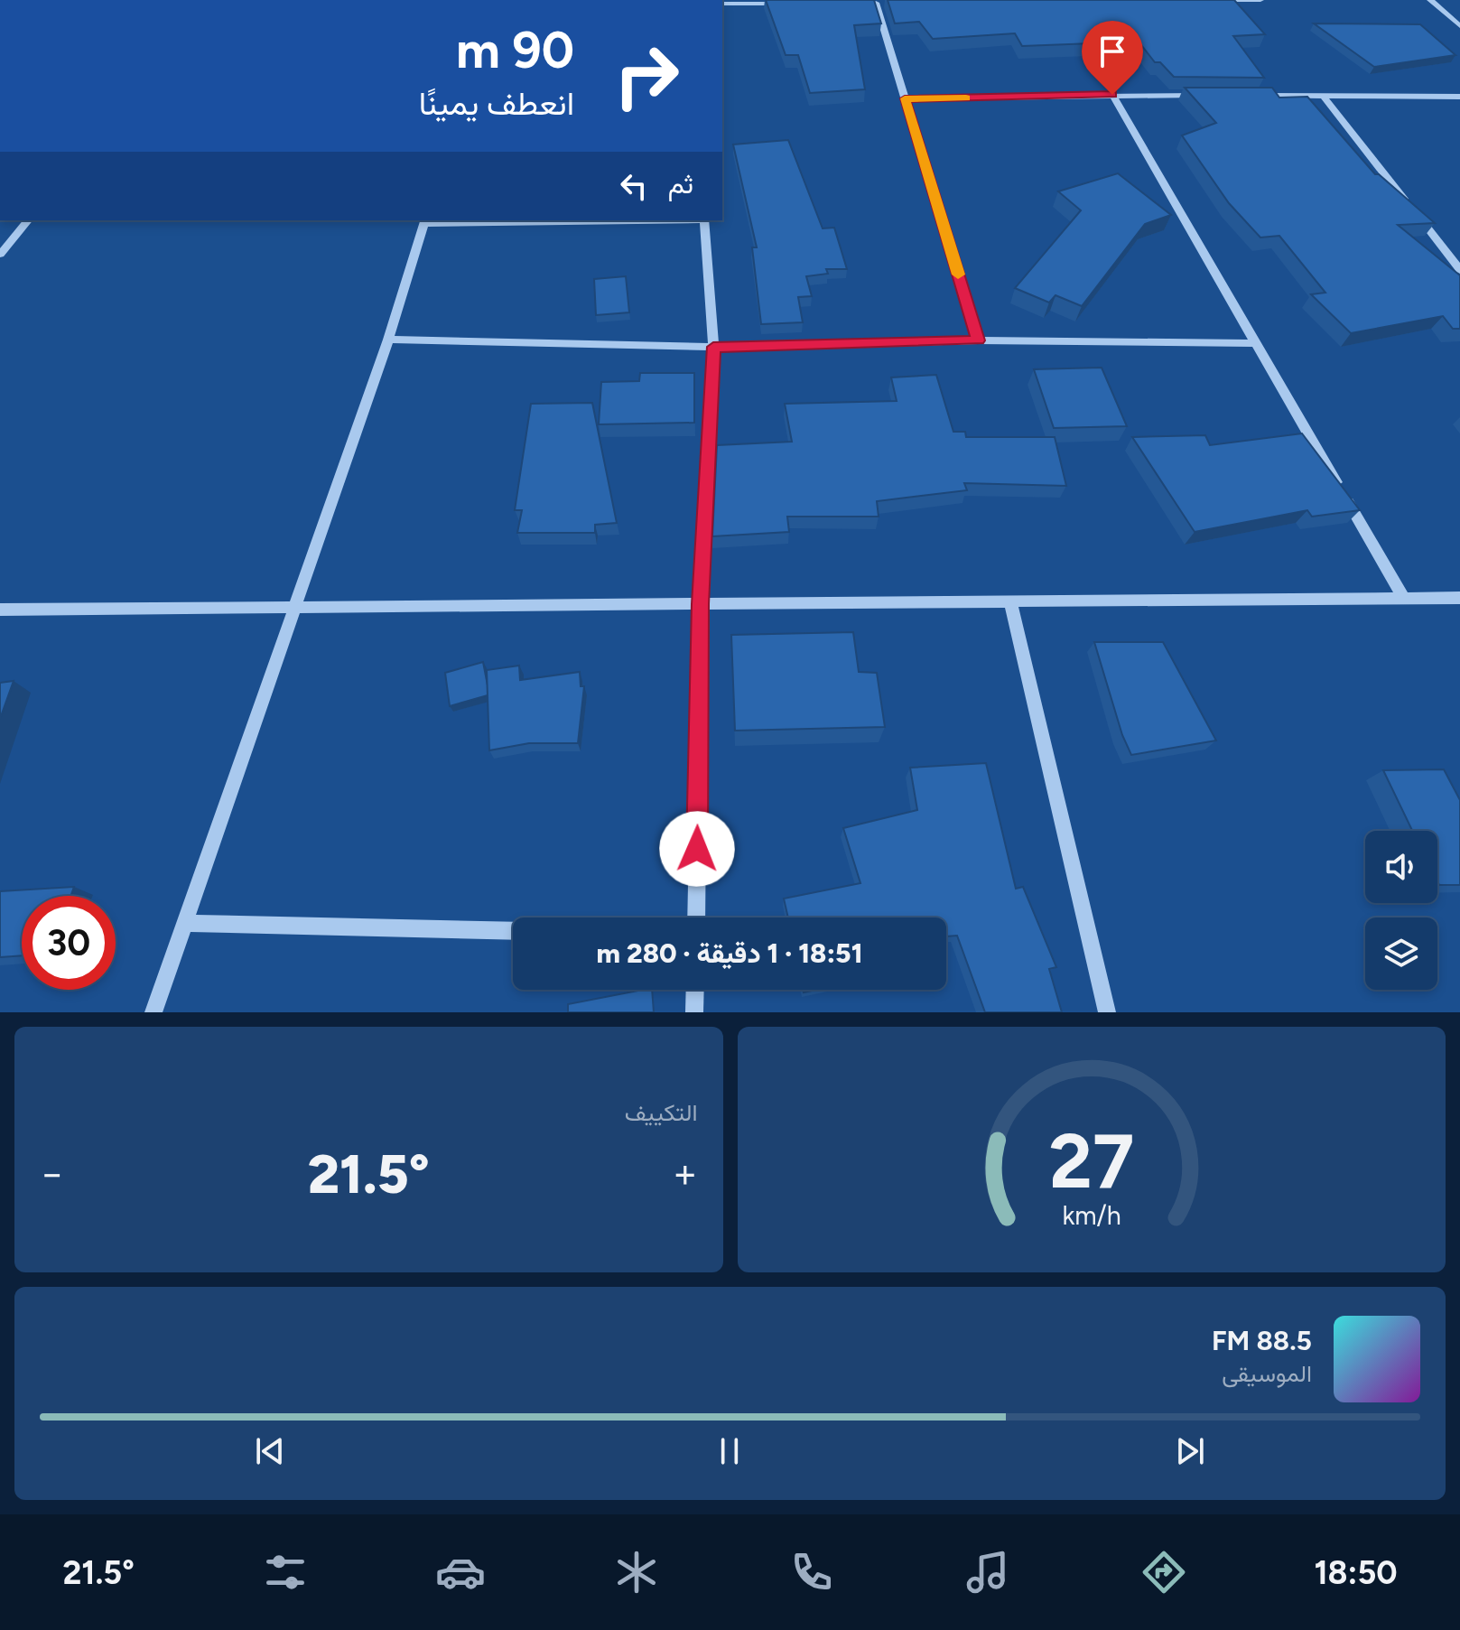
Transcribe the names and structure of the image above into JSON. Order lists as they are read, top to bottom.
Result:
{
  "page": {
    "turn": ["90 m", "انعطف يمينًا"],
    "then": "ثم",
    "limit": "30",
    "trip": "18:51 · 1 دقيقة · 280 m",
    "tile": "التكييف",
    "heat": ["−", "21.5°", "+"],
    "song": ["88.5 FM", "الموسيقى"],
    "tabs": ["18:50", "21.5°"],
    "gauge": ["27", "km/h"]
  }
}
